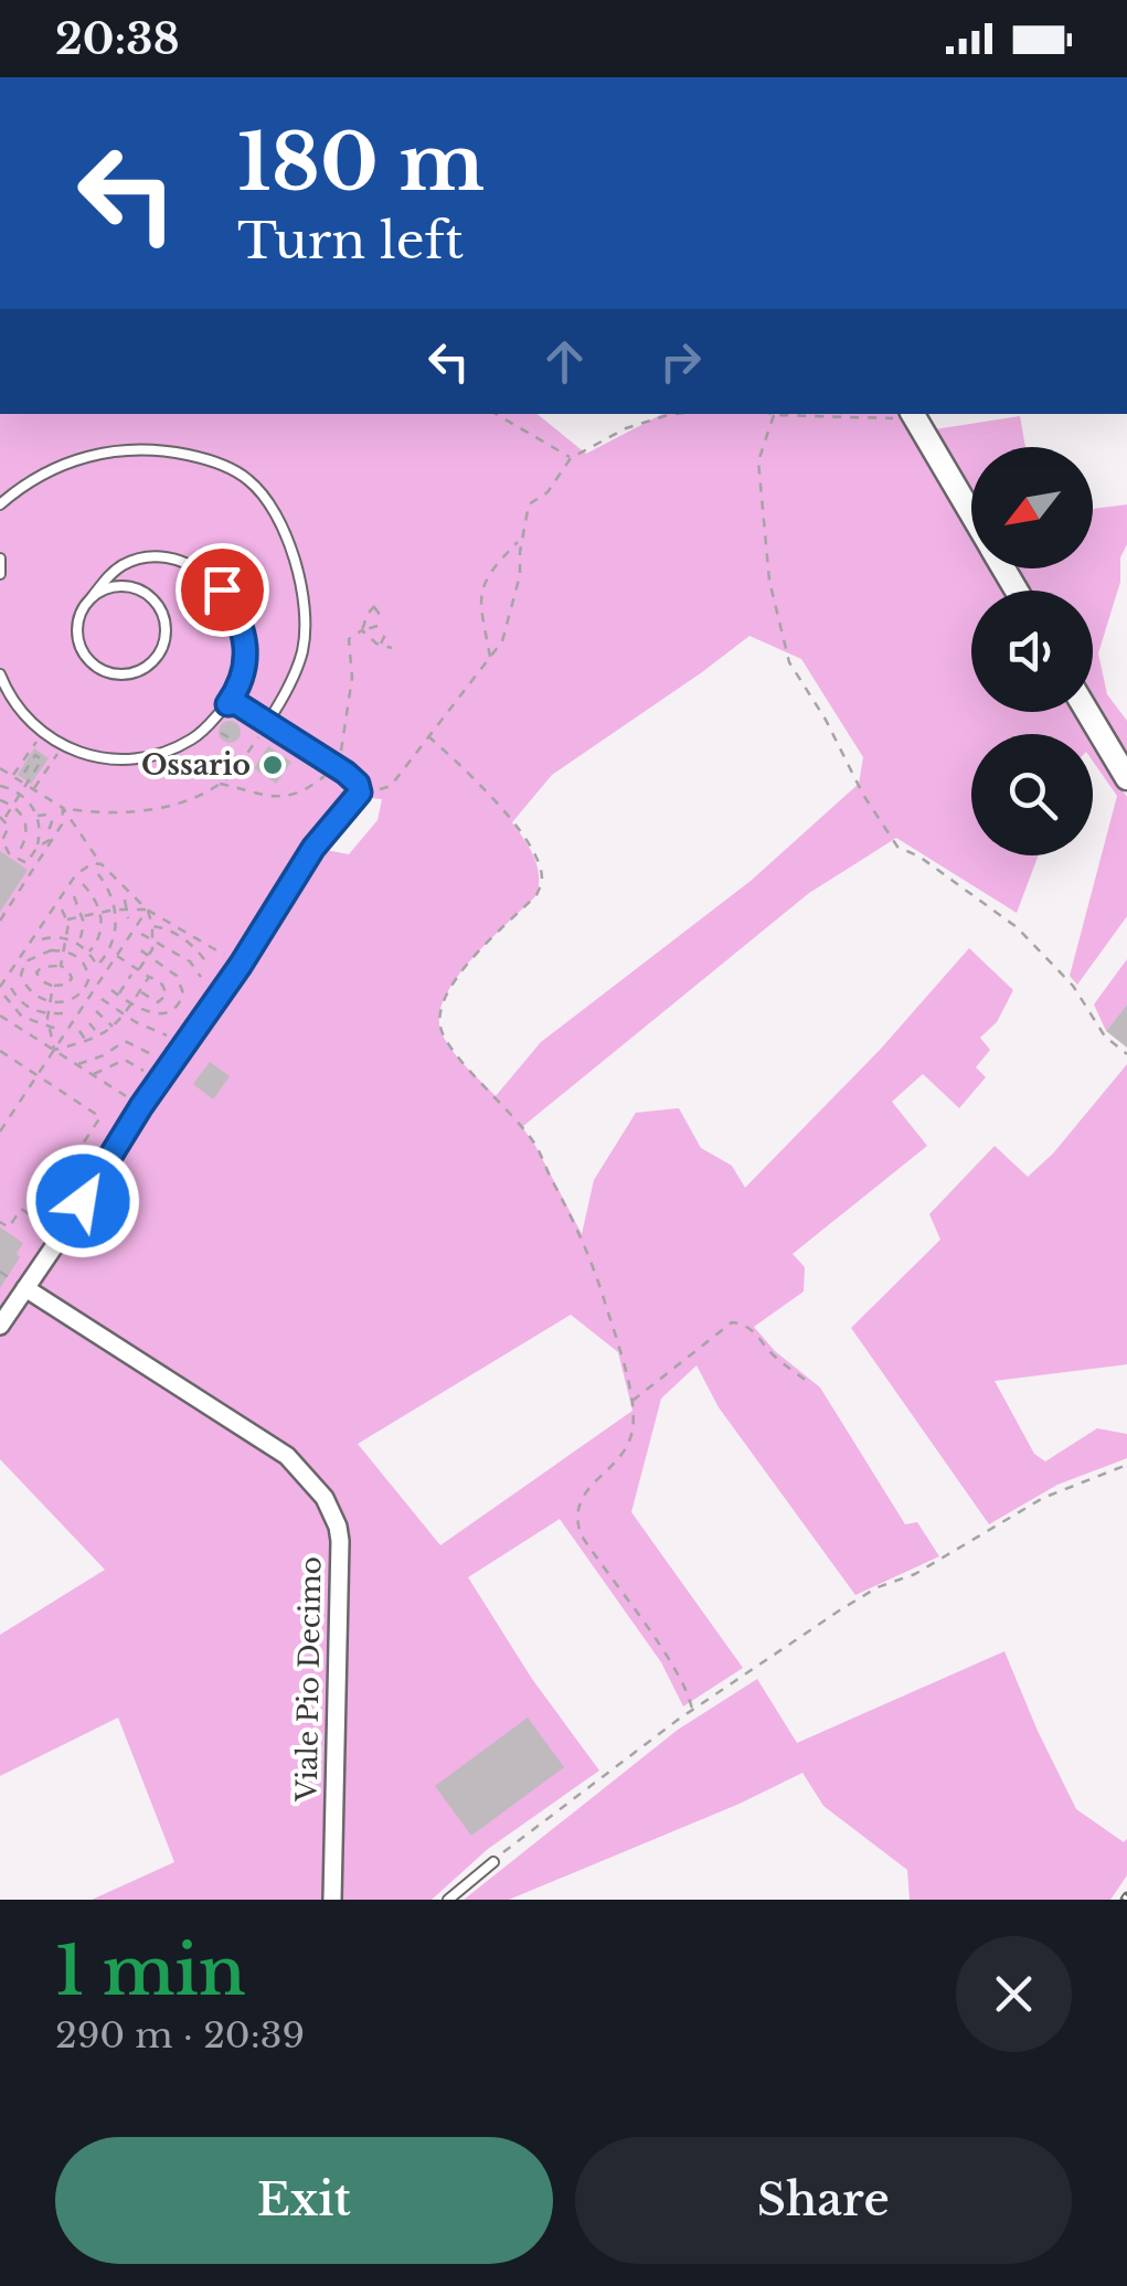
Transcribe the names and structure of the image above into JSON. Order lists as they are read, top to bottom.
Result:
{
  "streets": {
    "street": ["Viale Pio Decimo"]
  },
  "places": ["Ossario"],
  "north": "bottom left",
  "page": {
    "status": "20:38",
    "turn": ["180 m", "Turn left"],
    "heading": ["1 min", "290 m · 20:39"],
    "buttons": ["Exit", "Share"]
  }
}
